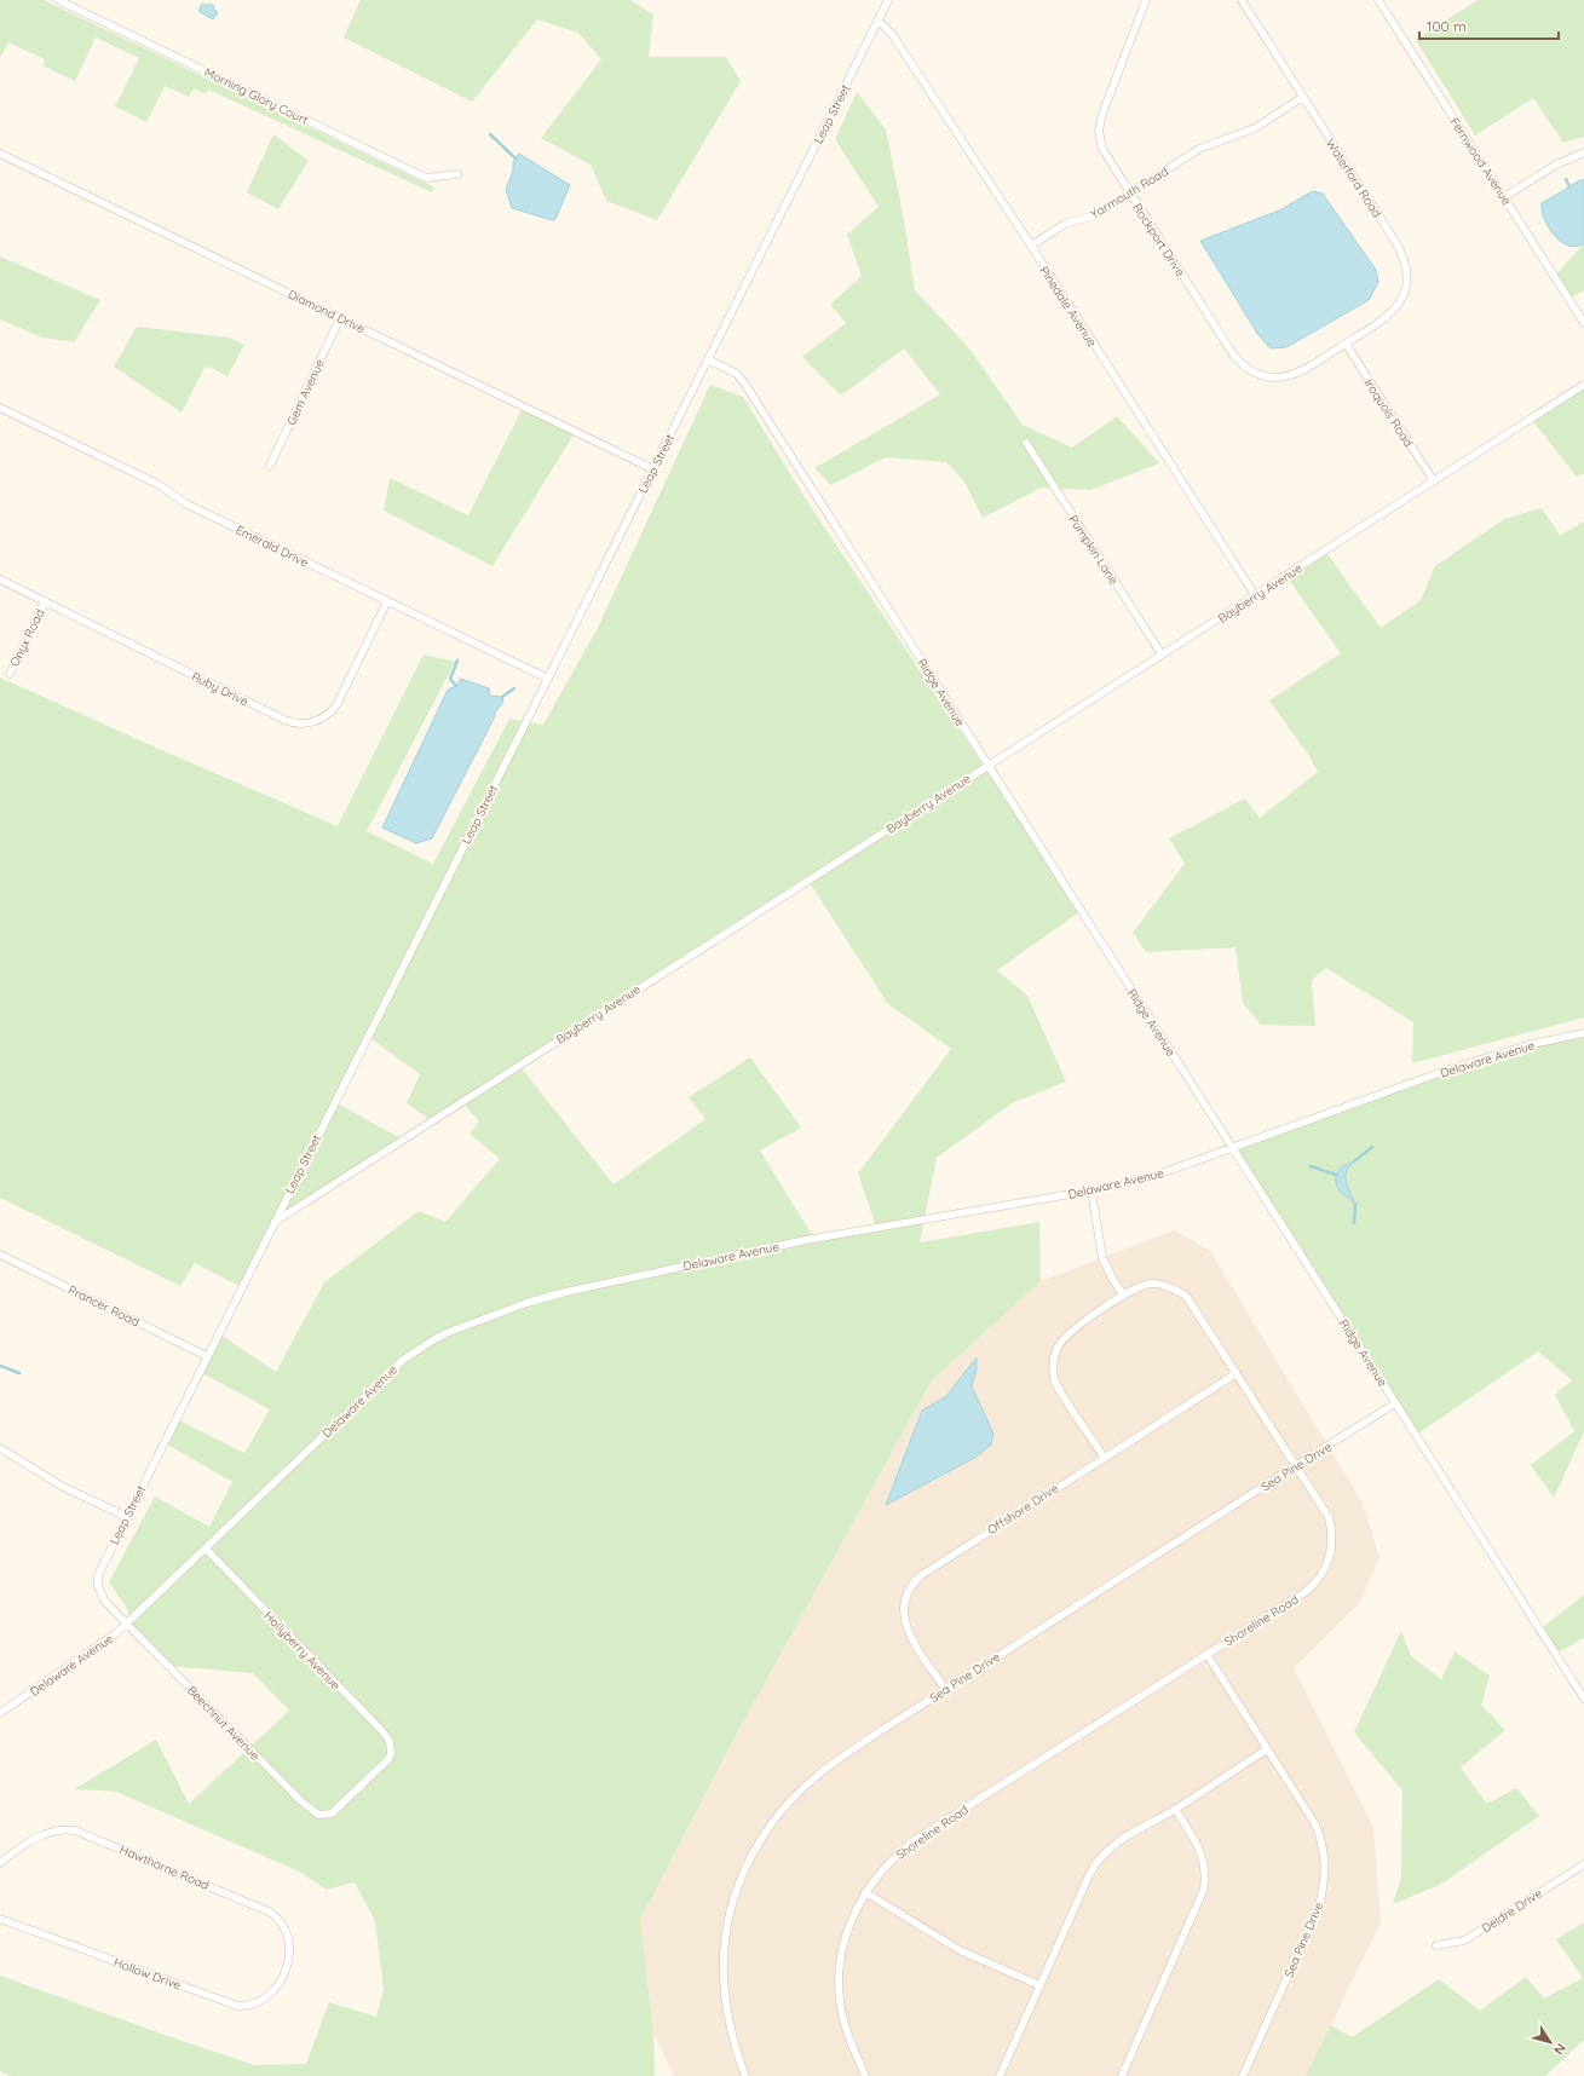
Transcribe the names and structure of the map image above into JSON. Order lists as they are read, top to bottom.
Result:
{
  "streets": {
    "street": [
      "Morning Glory Court",
      "Leap Street",
      "Fernwood Avenue",
      "Waterford Road",
      "Yarmouth Road",
      "Rockport Drive",
      "Pinedale Avenue",
      "Diamond Drive",
      "Gem Avenue",
      "Iroquois Road",
      "Emerald Drive",
      "Pumpkin Lane",
      "Bayberry Avenue",
      "Onyx Road",
      "Ruby Drive",
      "Ridge Avenue",
      "Delaware Avenue",
      "Prancer Road",
      "Sea Pine Drive",
      "Offshore Drive",
      "Shoreline Road",
      "Hollyberry Avenue",
      "Beechnut Avenue",
      "Hawthorne Road",
      "Deidre Drive",
      "Hollow Drive"
    ]
  },
  "crossings": [
    ["Leap Street", "Pinedale Avenue"],
    ["Leap Street", "Diamond Drive"],
    ["Leap Street", "Emerald Drive"],
    ["Leap Street", "Bayberry Avenue"],
    ["Leap Street", "Ridge Avenue"],
    ["Leap Street", "Delaware Avenue"],
    ["Leap Street", "Prancer Road"],
    ["Leap Street", "Beechnut Avenue"],
    ["Waterford Road", "Yarmouth Road"],
    ["Waterford Road", "Rockport Drive"],
    ["Waterford Road", "Iroquois Road"],
    ["Yarmouth Road", "Rockport Drive"],
    ["Yarmouth Road", "Pinedale Avenue"],
    ["Rockport Drive", "Iroquois Road"],
    ["Pinedale Avenue", "Bayberry Avenue"],
    ["Diamond Drive", "Gem Avenue"],
    ["Iroquois Road", "Bayberry Avenue"],
    ["Emerald Drive", "Ruby Drive"],
    ["Pumpkin Lane", "Bayberry Avenue"],
    ["Bayberry Avenue", "Ridge Avenue"],
    ["Onyx Road", "Ruby Drive"],
    ["Ridge Avenue", "Delaware Avenue"],
    ["Ridge Avenue", "Sea Pine Drive"],
    ["Delaware Avenue", "Hollyberry Avenue"],
    ["Delaware Avenue", "Beechnut Avenue"],
    ["Sea Pine Drive", "Offshore Drive"],
    ["Sea Pine Drive", "Shoreline Road"],
    ["Offshore Drive", "Shoreline Road"],
    ["Hollyberry Avenue", "Beechnut Avenue"],
    ["Hawthorne Road", "Hollow Drive"]
  ],
  "scale_bar": "100 m",
  "north": "bottom right"
}
